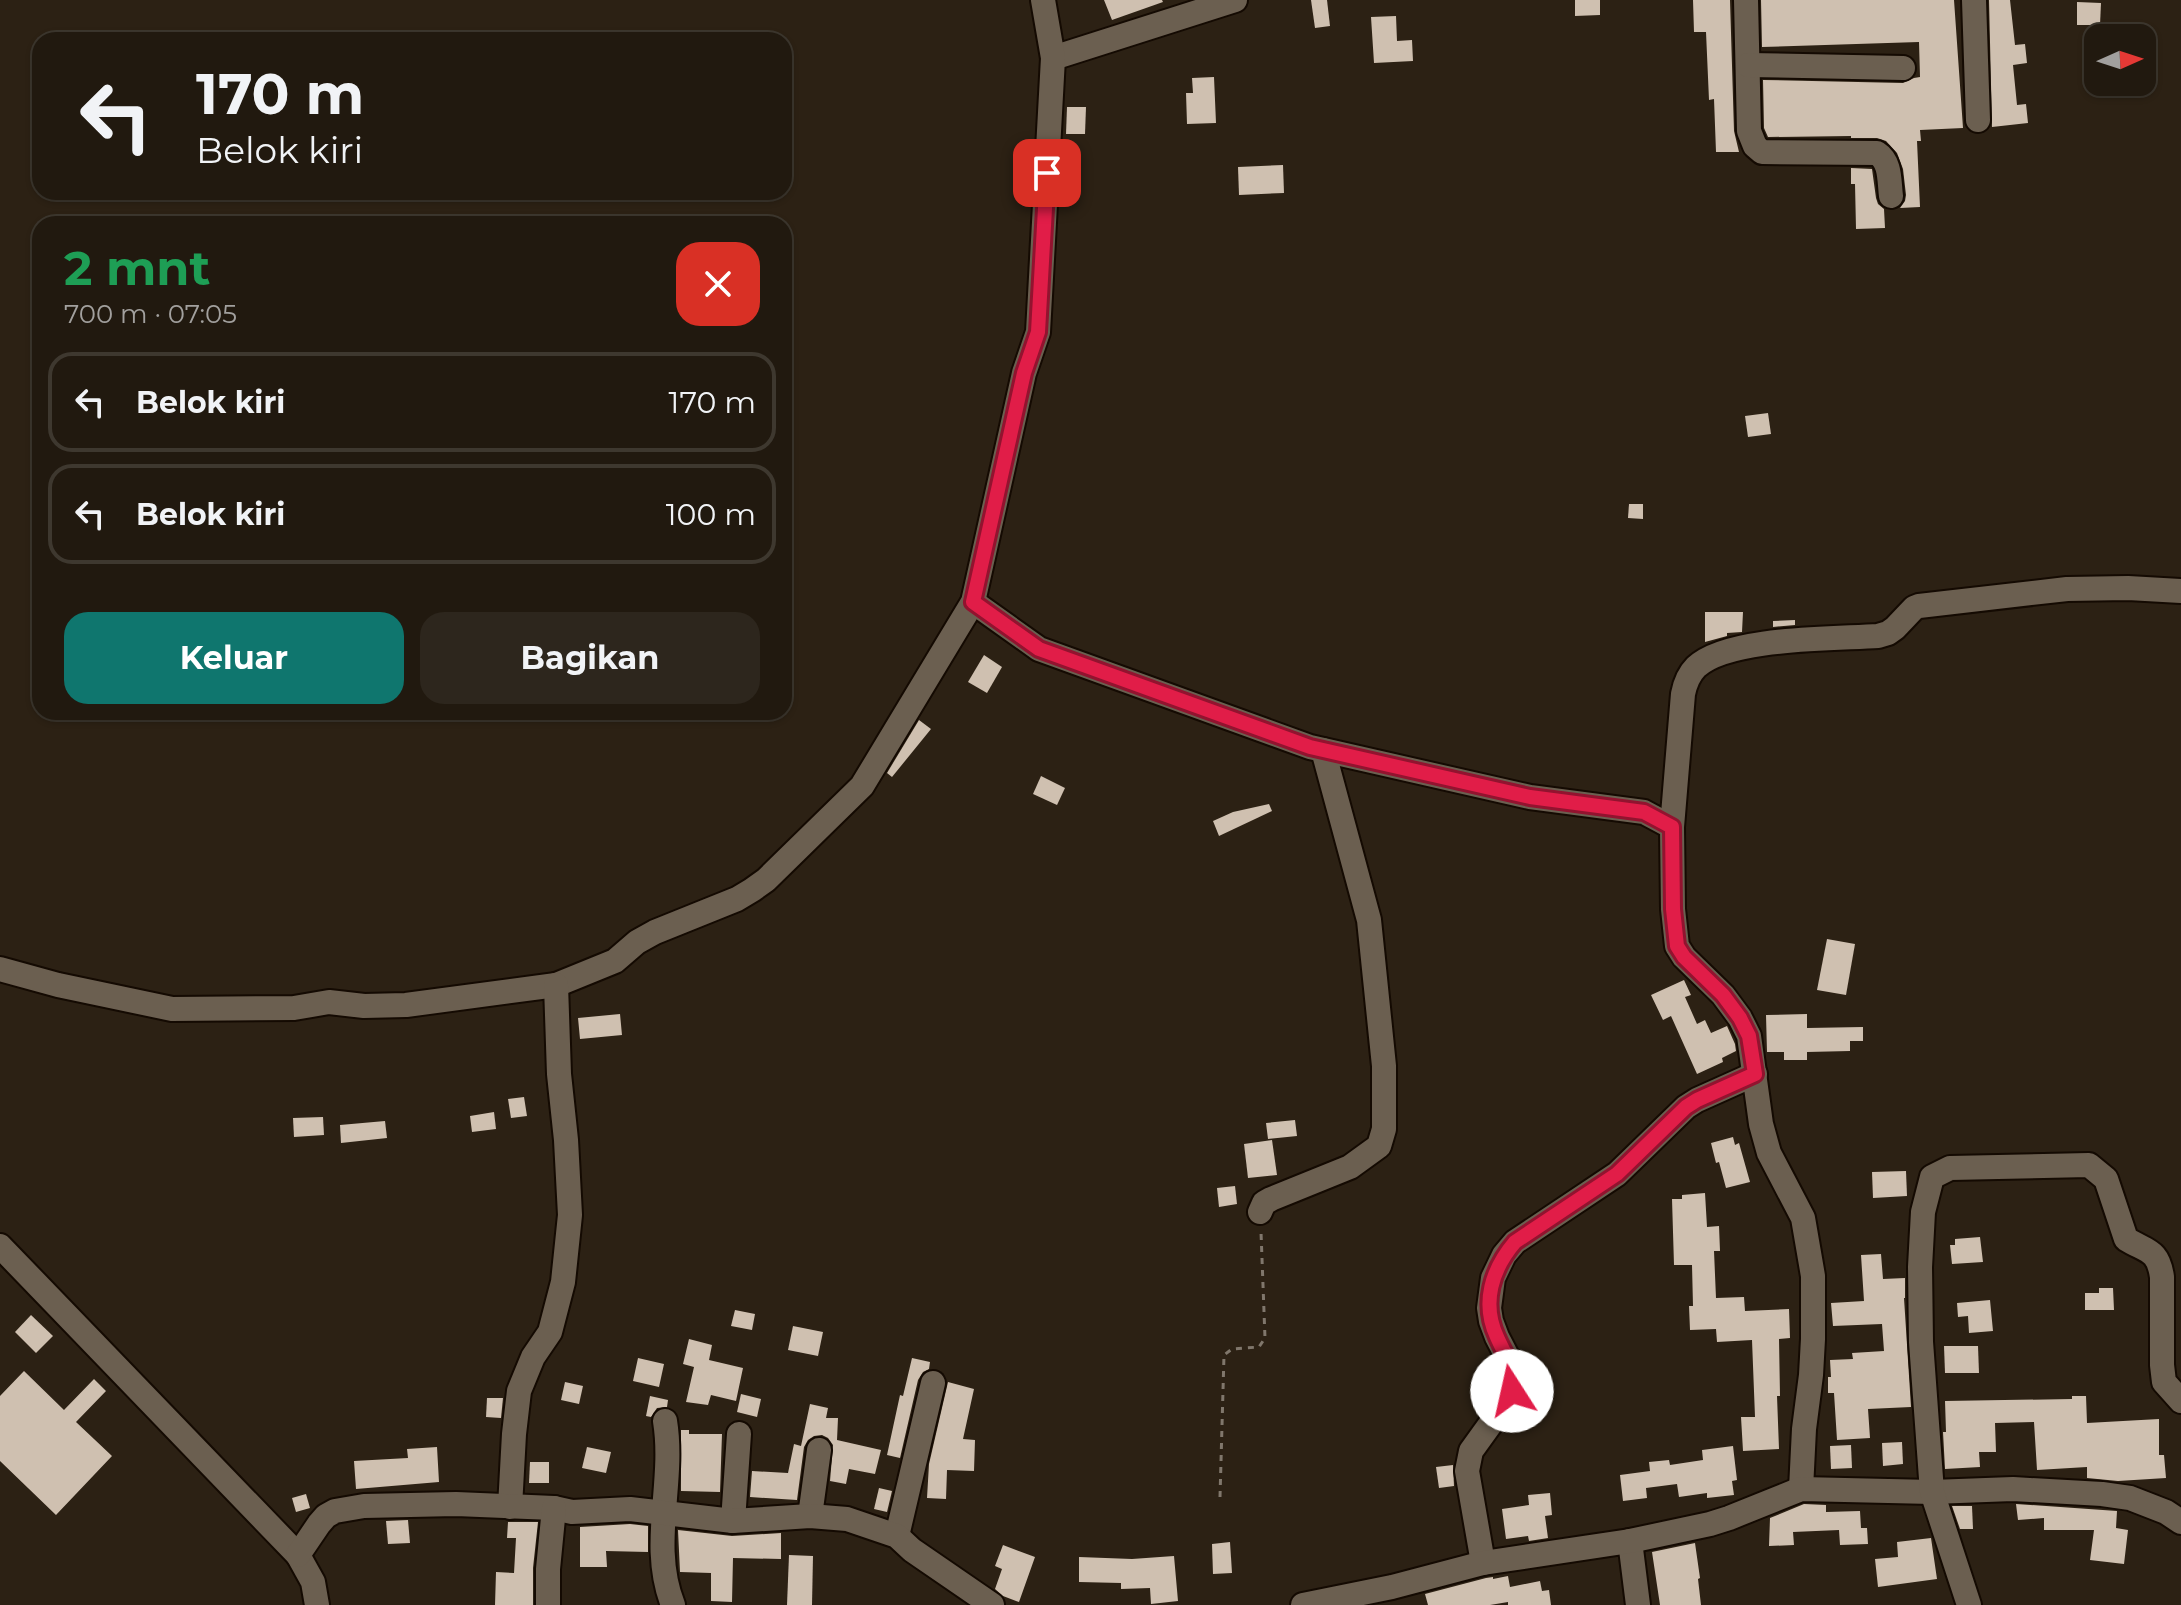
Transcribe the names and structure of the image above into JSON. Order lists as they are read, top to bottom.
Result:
{
  "north": "right",
  "page": {
    "turn": ["170 m", "Belok kiri"],
    "heading": ["2 mnt", "700 m · 07:05"],
    "list": [
      {
        "name": "Belok kiri",
        "value": "170 m"
      },
      {
        "name": "Belok kiri",
        "value": "100 m"
      }
    ],
    "buttons": ["Keluar", "Bagikan"]
  }
}
